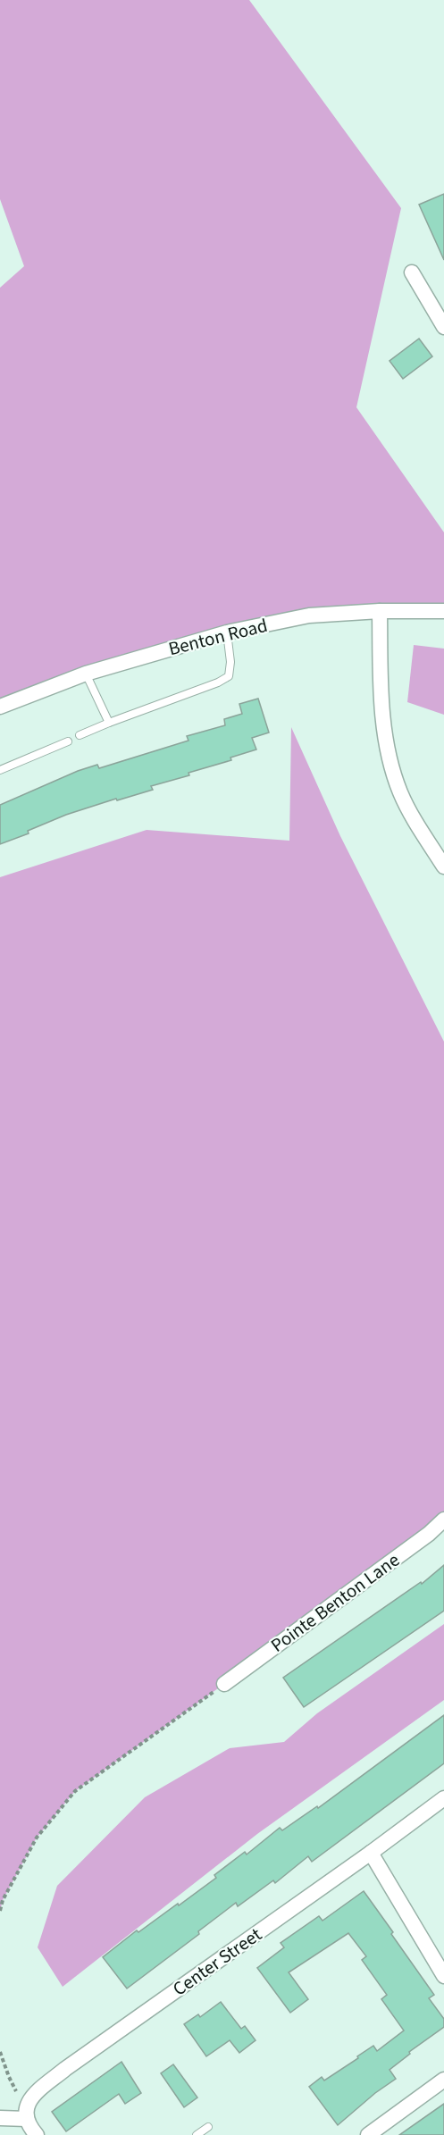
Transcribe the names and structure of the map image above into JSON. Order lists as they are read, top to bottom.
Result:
{
  "streets": {
    "street": ["Benton Road", "Pointe Benton Lane", "Center Street"]
  }
}
